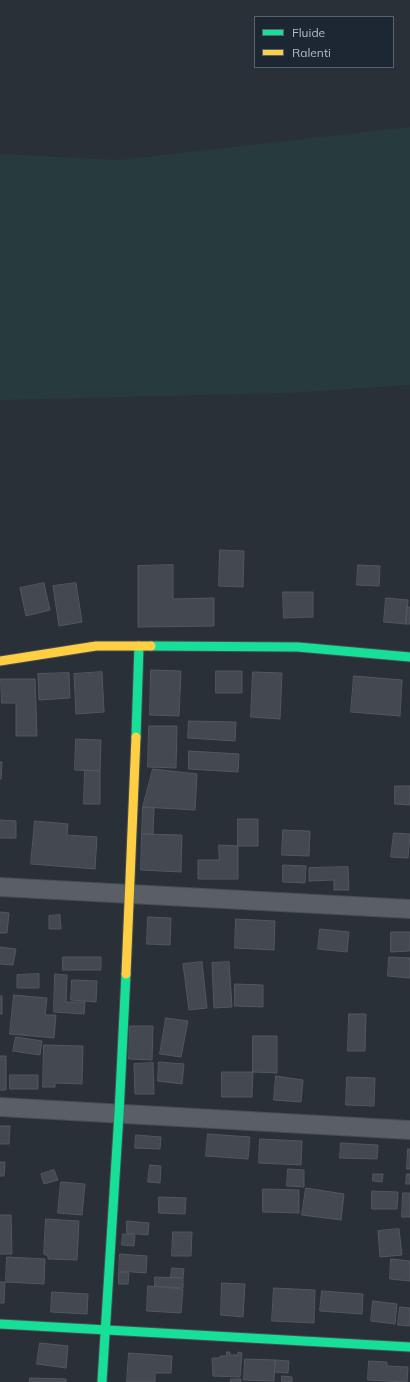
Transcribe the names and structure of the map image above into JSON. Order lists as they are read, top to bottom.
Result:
{
  "legend": ["Fluide", "Ralenti"]
}
